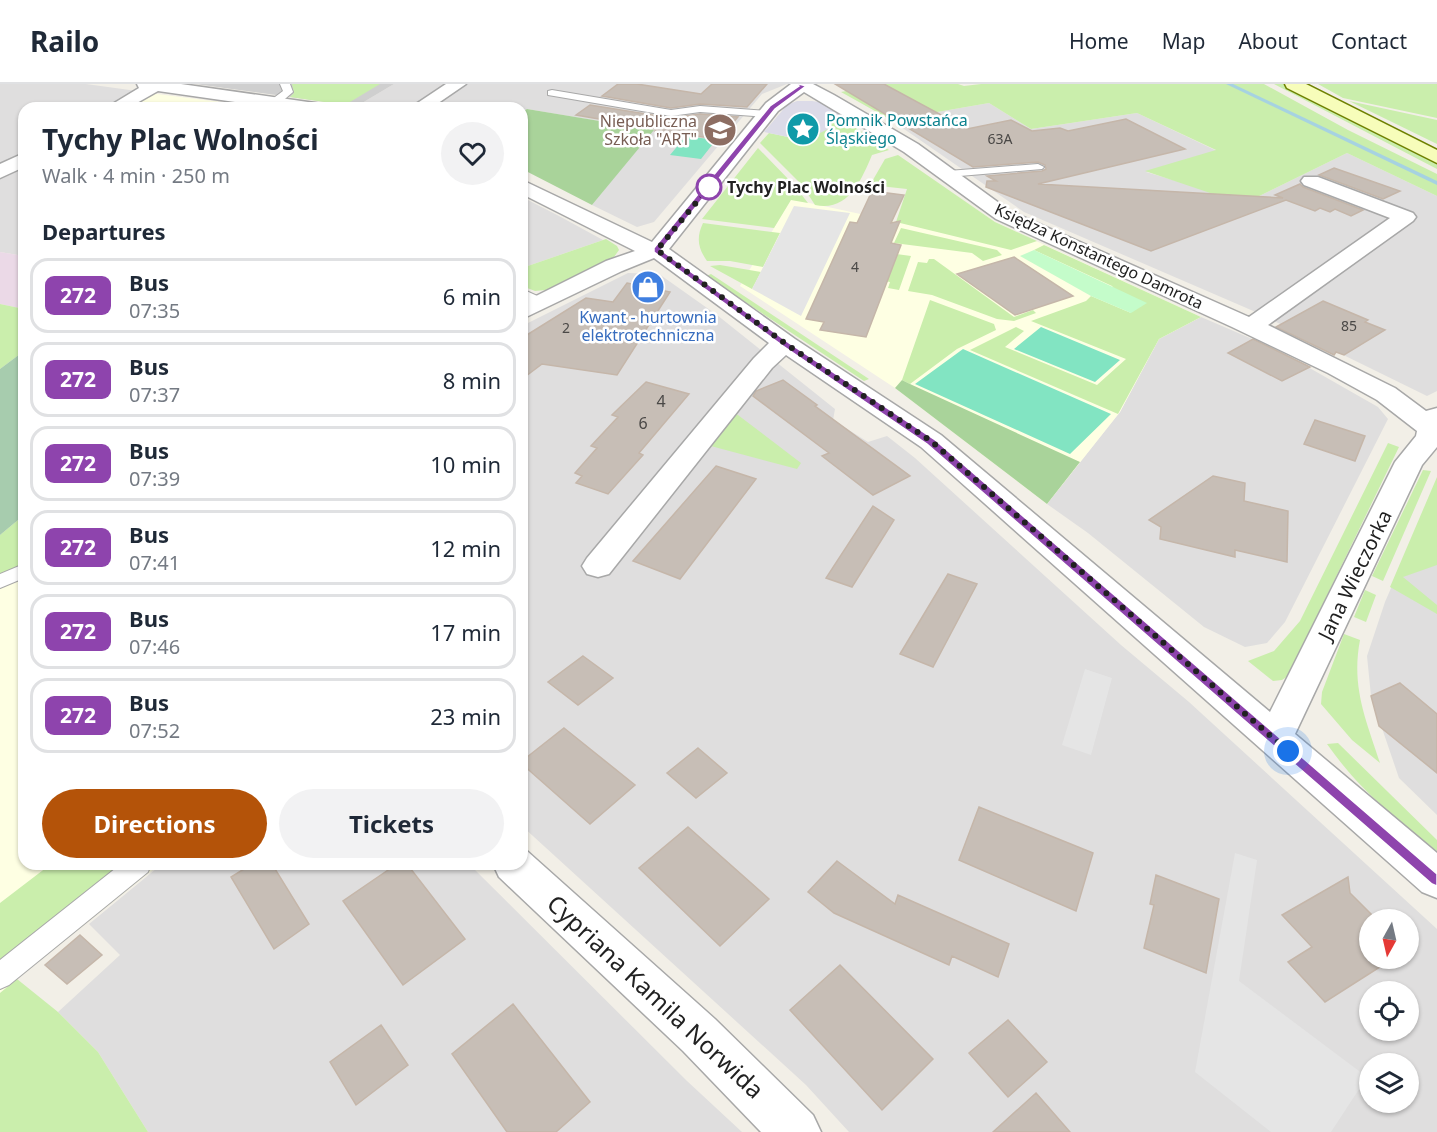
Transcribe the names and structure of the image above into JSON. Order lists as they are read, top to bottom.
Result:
{
  "streets": {
    "street": ["Księdza Konstantego Damrota", "Jana Wieczorka", "Cypriana Kamila Norwida"]
  },
  "crossings": [
    ["Księdza Konstantego Damrota", "Jana Wieczorka"]
  ],
  "places": {
    "place": ["Pomnik Powstańca Śląskiego"],
    "school or university": ["Niepubliczna Szkoła \"ART\""],
    "other": ["Tychy Plac Wolności"],
    "shop": ["Kwant - hurtownia elektrotechniczna"]
  },
  "lines": ["bus line 272"],
  "house_numbers": [
    "63A",
    "4",
    "85",
    "2",
    "4",
    "6"
  ],
  "north": "bottom",
  "page": {
    "header": "Railo",
    "nav": [
      "Home",
      "Map",
      "About",
      "Contact"
    ],
    "heading": [
      ["Tychy Plac Wolności", "Walk · 4 min · 250 m"],
      "Departures"
    ],
    "list": [
      {
        "mark": "272",
        "name": "Bus",
        "note": "07:35",
        "value": "6 min"
      },
      {
        "mark": "272",
        "name": "Bus",
        "note": "07:37",
        "value": "8 min"
      },
      {
        "mark": "272",
        "name": "Bus",
        "note": "07:39",
        "value": "10 min"
      },
      {
        "mark": "272",
        "name": "Bus",
        "note": "07:41",
        "value": "12 min"
      },
      {
        "mark": "272",
        "name": "Bus",
        "note": "07:46",
        "value": "17 min"
      },
      {
        "mark": "272",
        "name": "Bus",
        "note": "07:52",
        "value": "23 min"
      }
    ],
    "buttons": ["Directions", "Tickets"]
  }
}
